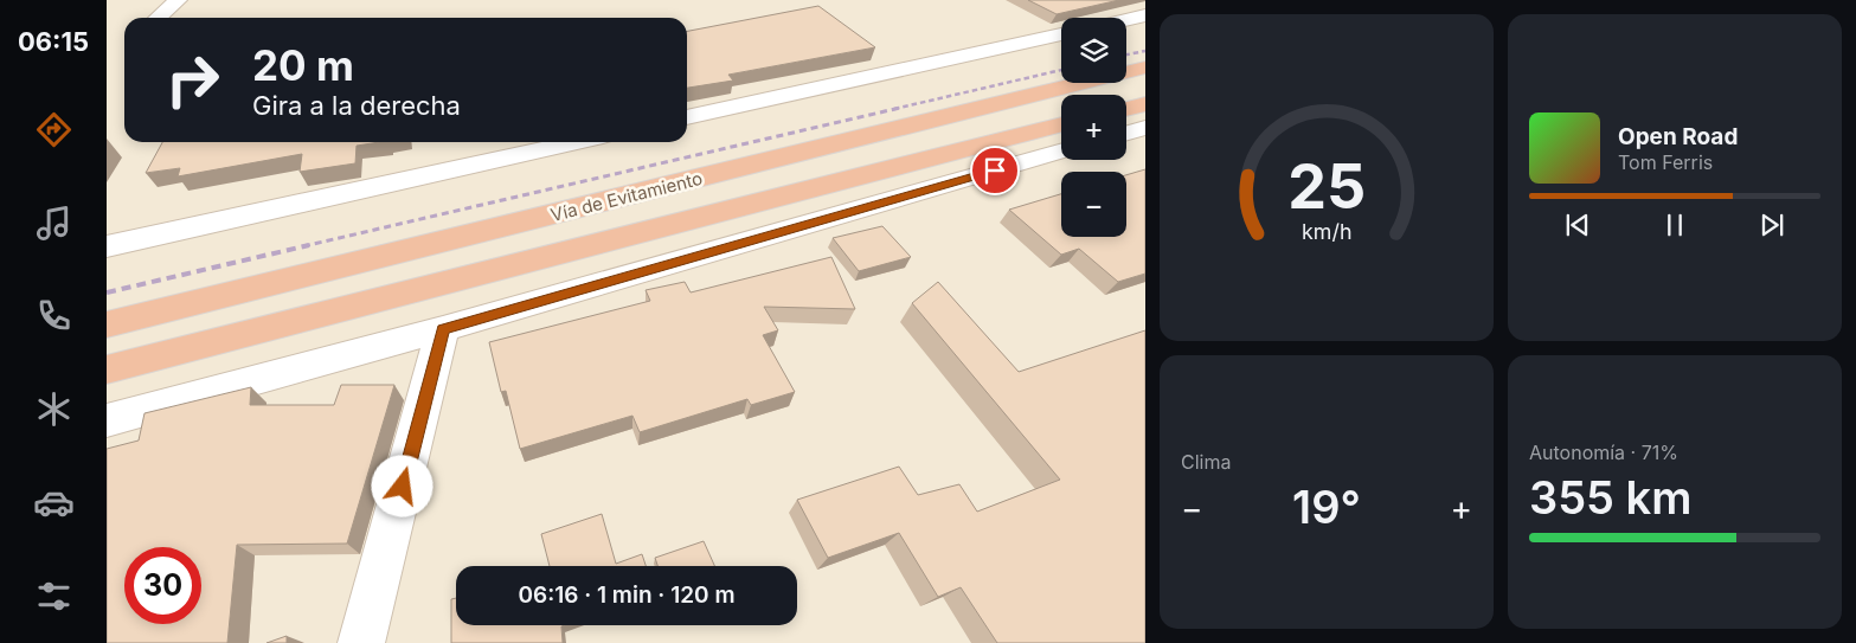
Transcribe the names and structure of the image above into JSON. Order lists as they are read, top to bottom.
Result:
{
  "streets": {
    "highway": ["Vía de Evitamiento"]
  },
  "page": {
    "tabs": "06:15",
    "map_buttons": ["+", "−"],
    "turn": ["20 m", "Gira a la derecha"],
    "song": ["Open Road", "Tom Ferris"],
    "tile": [
      "Clima",
      ["Autonomía · 71%", "355 km"]
    ],
    "heat": ["−", "19°", "+"],
    "limit": "30",
    "trip": "06:16 · 1 min · 120 m",
    "gauge": ["25", "km/h"]
  }
}
